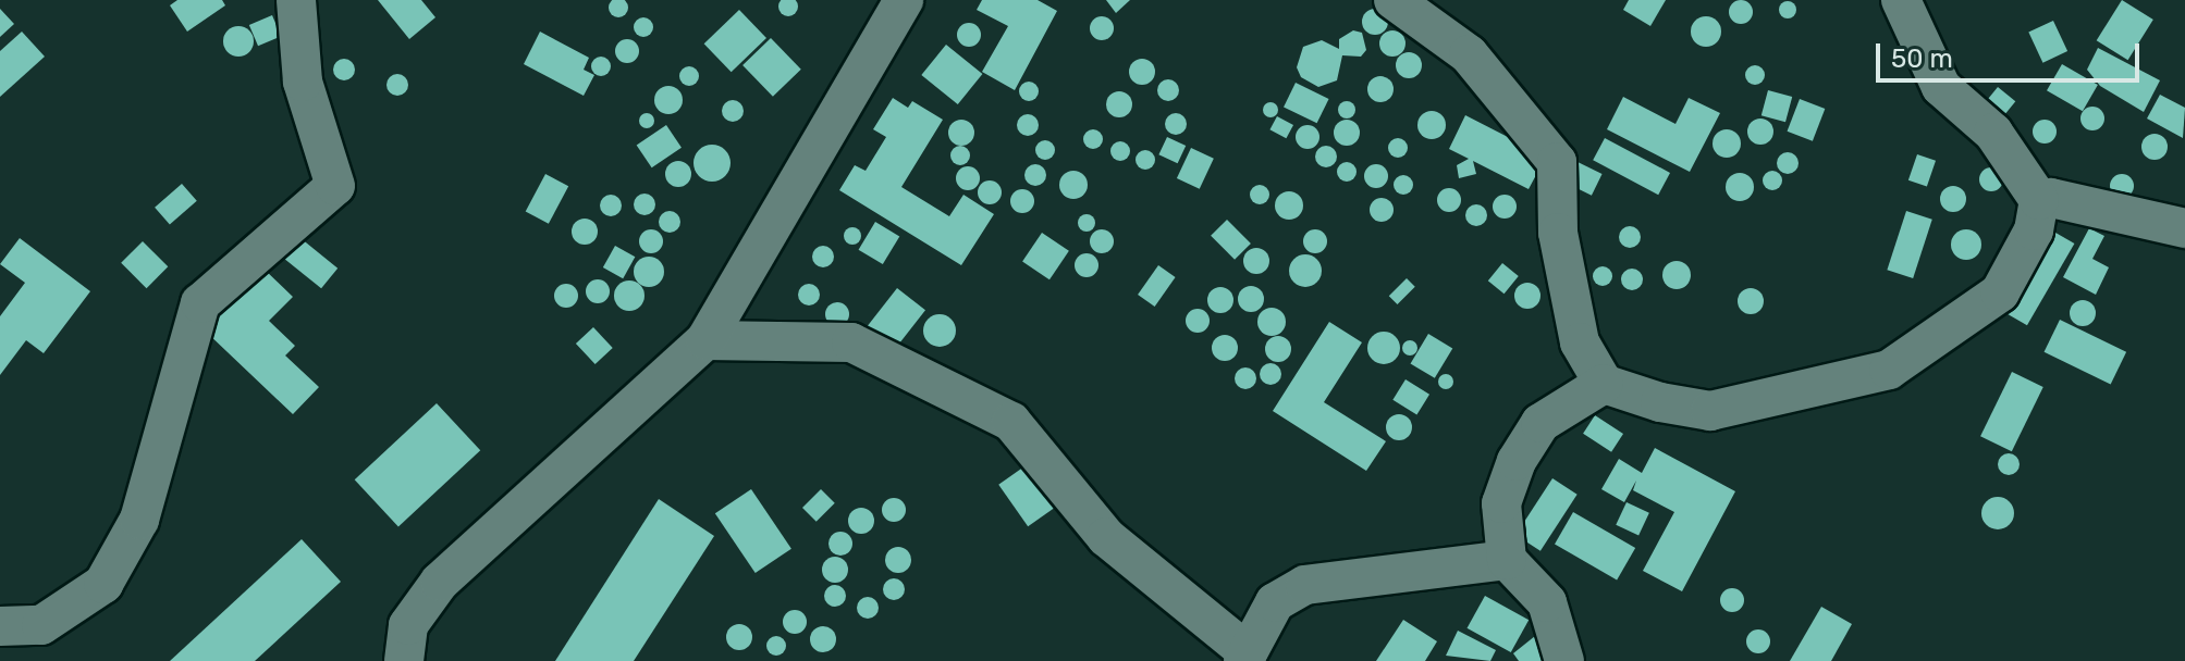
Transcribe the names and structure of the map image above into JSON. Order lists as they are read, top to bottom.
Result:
{
  "scale_bar": "50 m"
}
